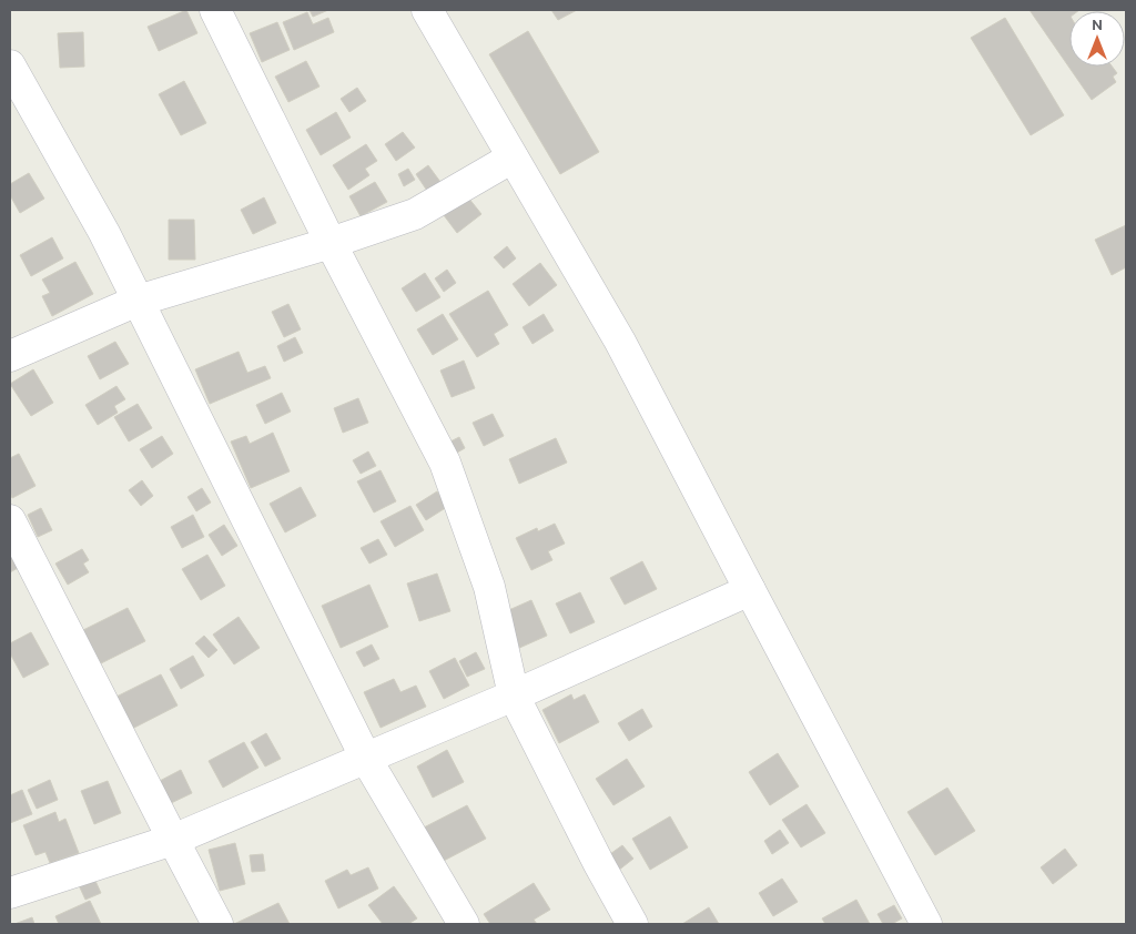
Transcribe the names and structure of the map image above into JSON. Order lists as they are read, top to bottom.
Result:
{
  "north": "top"
}
